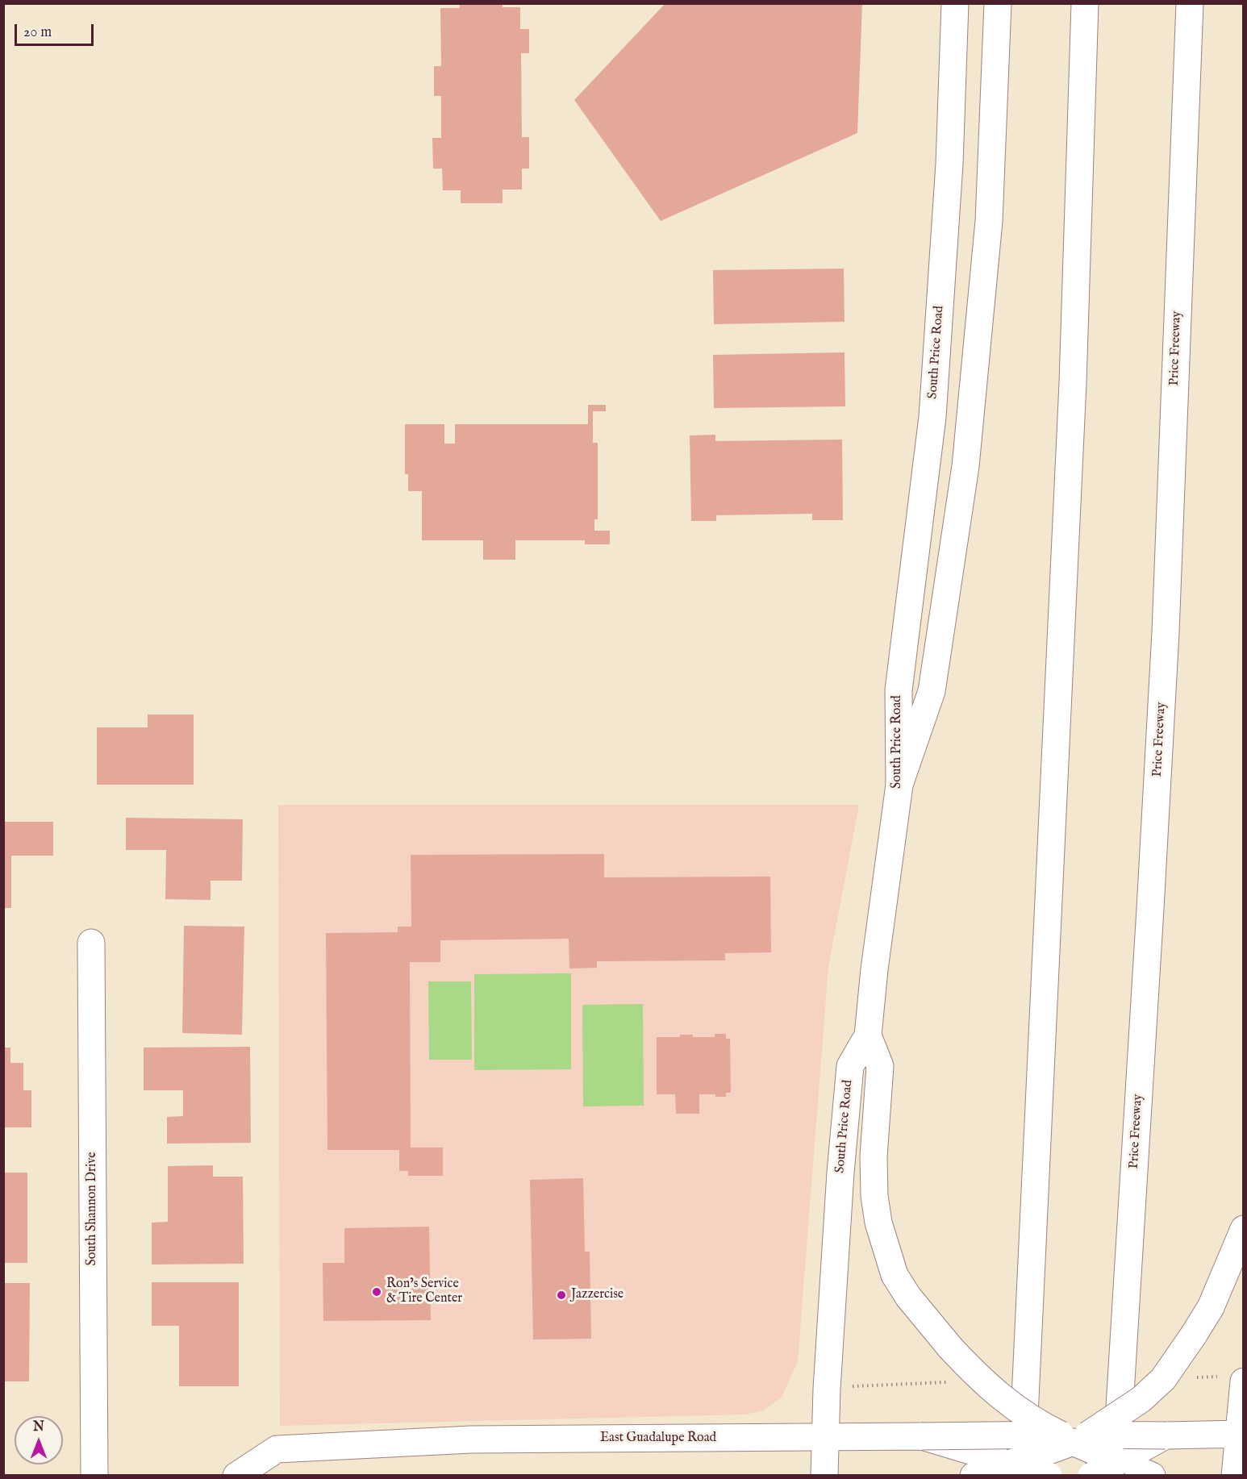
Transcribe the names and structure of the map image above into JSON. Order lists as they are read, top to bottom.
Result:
{
  "streets": {
    "main road": [
      "Price Freeway",
      "South Price Road",
      "South Shannon Drive",
      "East Guadalupe Road"
    ]
  },
  "crossings": [
    ["South Price Road", "East Guadalupe Road"]
  ],
  "places": ["Ron’s Service & Tire Center", "Jazzercise"],
  "scale_bar": "20 m",
  "north": "top"
}
